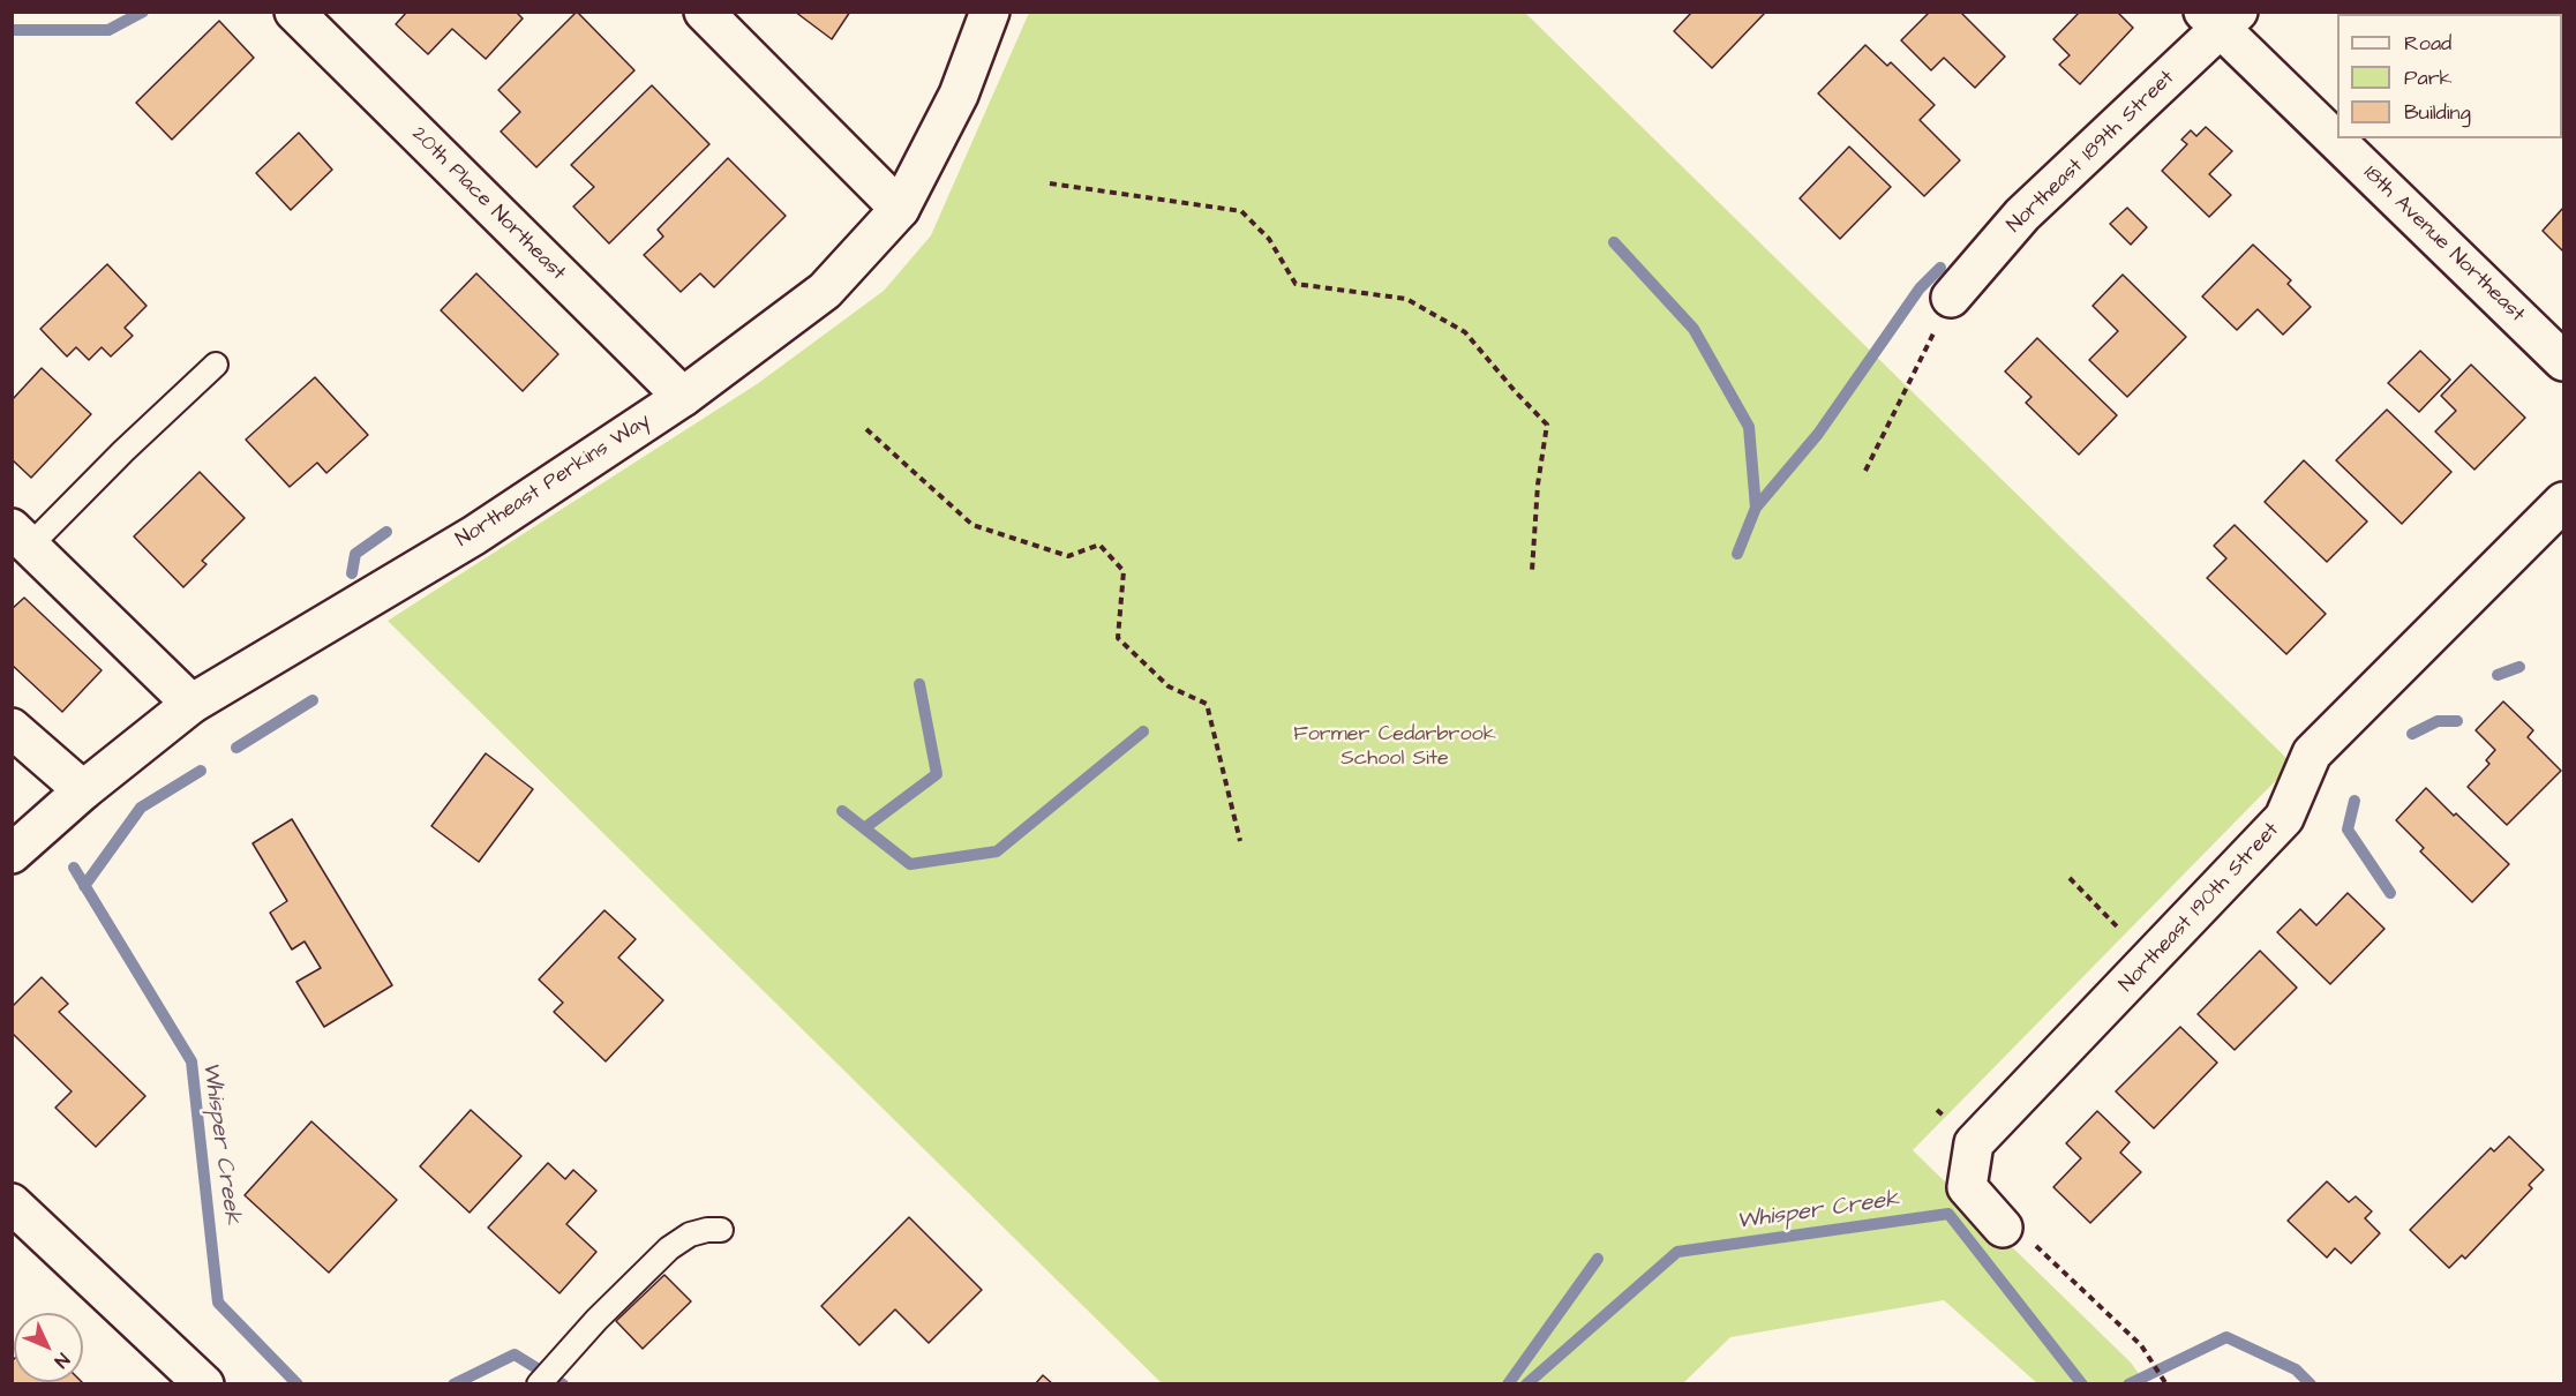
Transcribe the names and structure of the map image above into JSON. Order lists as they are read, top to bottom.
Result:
{
  "streets": {
    "street": [
      "Northeast 189th Street",
      "20th Place Northeast",
      "18th Avenue Northeast",
      "Northeast Perkins Way",
      "Northeast 190th Street"
    ]
  },
  "crossings": [
    ["Northeast 189th Street", "18th Avenue Northeast"],
    ["20th Place Northeast", "Northeast Perkins Way"]
  ],
  "water": ["Whisper Creek"],
  "parks": ["Former Cedarbrook School Site"],
  "legend": ["Road", "Park", "Building"],
  "north": "bottom right"
}
